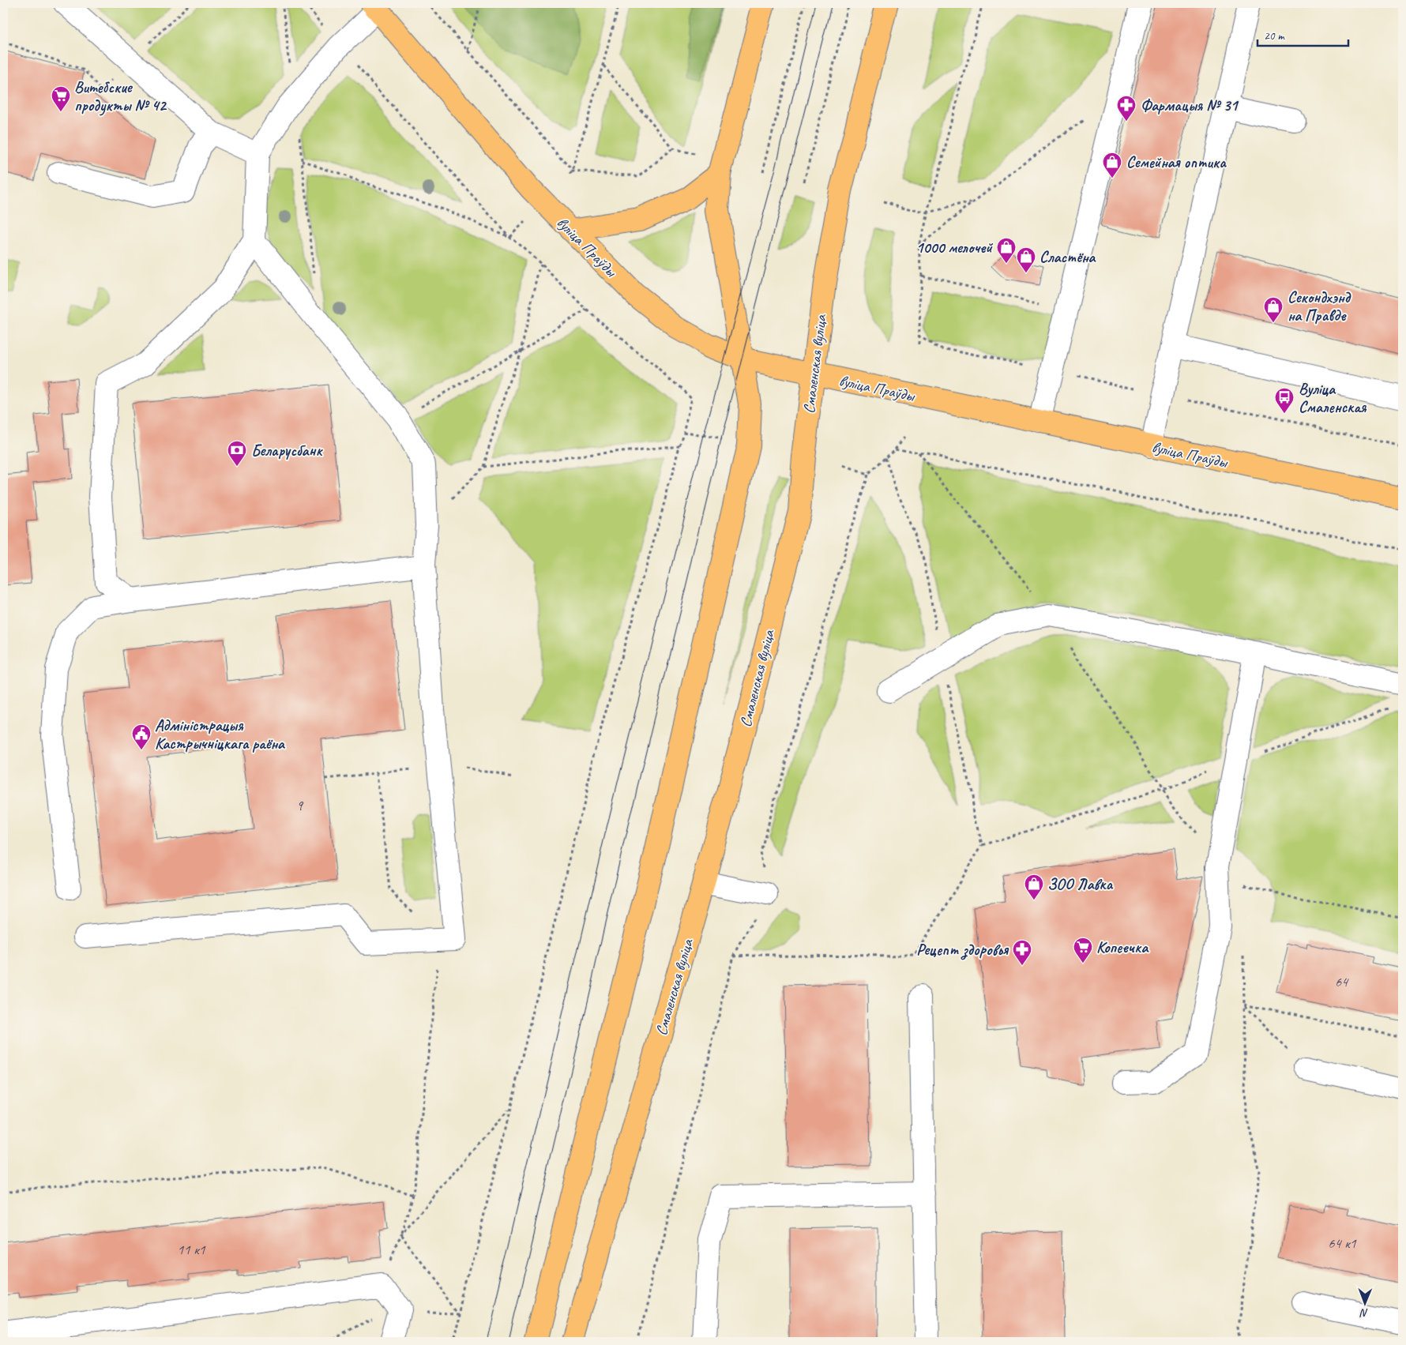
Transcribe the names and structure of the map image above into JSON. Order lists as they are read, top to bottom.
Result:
{
  "streets": {
    "main road": ["вуліца Праўды", "Смаленская вуліца"]
  },
  "crossings": [
    ["вуліца Праўды", "Смаленская вуліца"]
  ],
  "places": {
    "supermarket": ["Витебские продукты № 42", "Копеечка"],
    "pharmacy": ["Фармацыя № 31", "Рецепт здоровья"],
    "shop": [
      "Семейная оптика",
      "1000 мелочей",
      "Сластёна",
      "Секондхэнд на Правде",
      "ЗОО Лавка"
    ],
    "bus stop": ["Вуліца Смаленская"],
    "bank": ["Беларусбанк"],
    "public building": ["Адміністрацыя Кастрычніцкага раёна"]
  },
  "house_numbers": [
    "9",
    "64",
    "64 к1",
    "11 к1"
  ],
  "scale_bar": "20 m",
  "north": "bottom"
}
